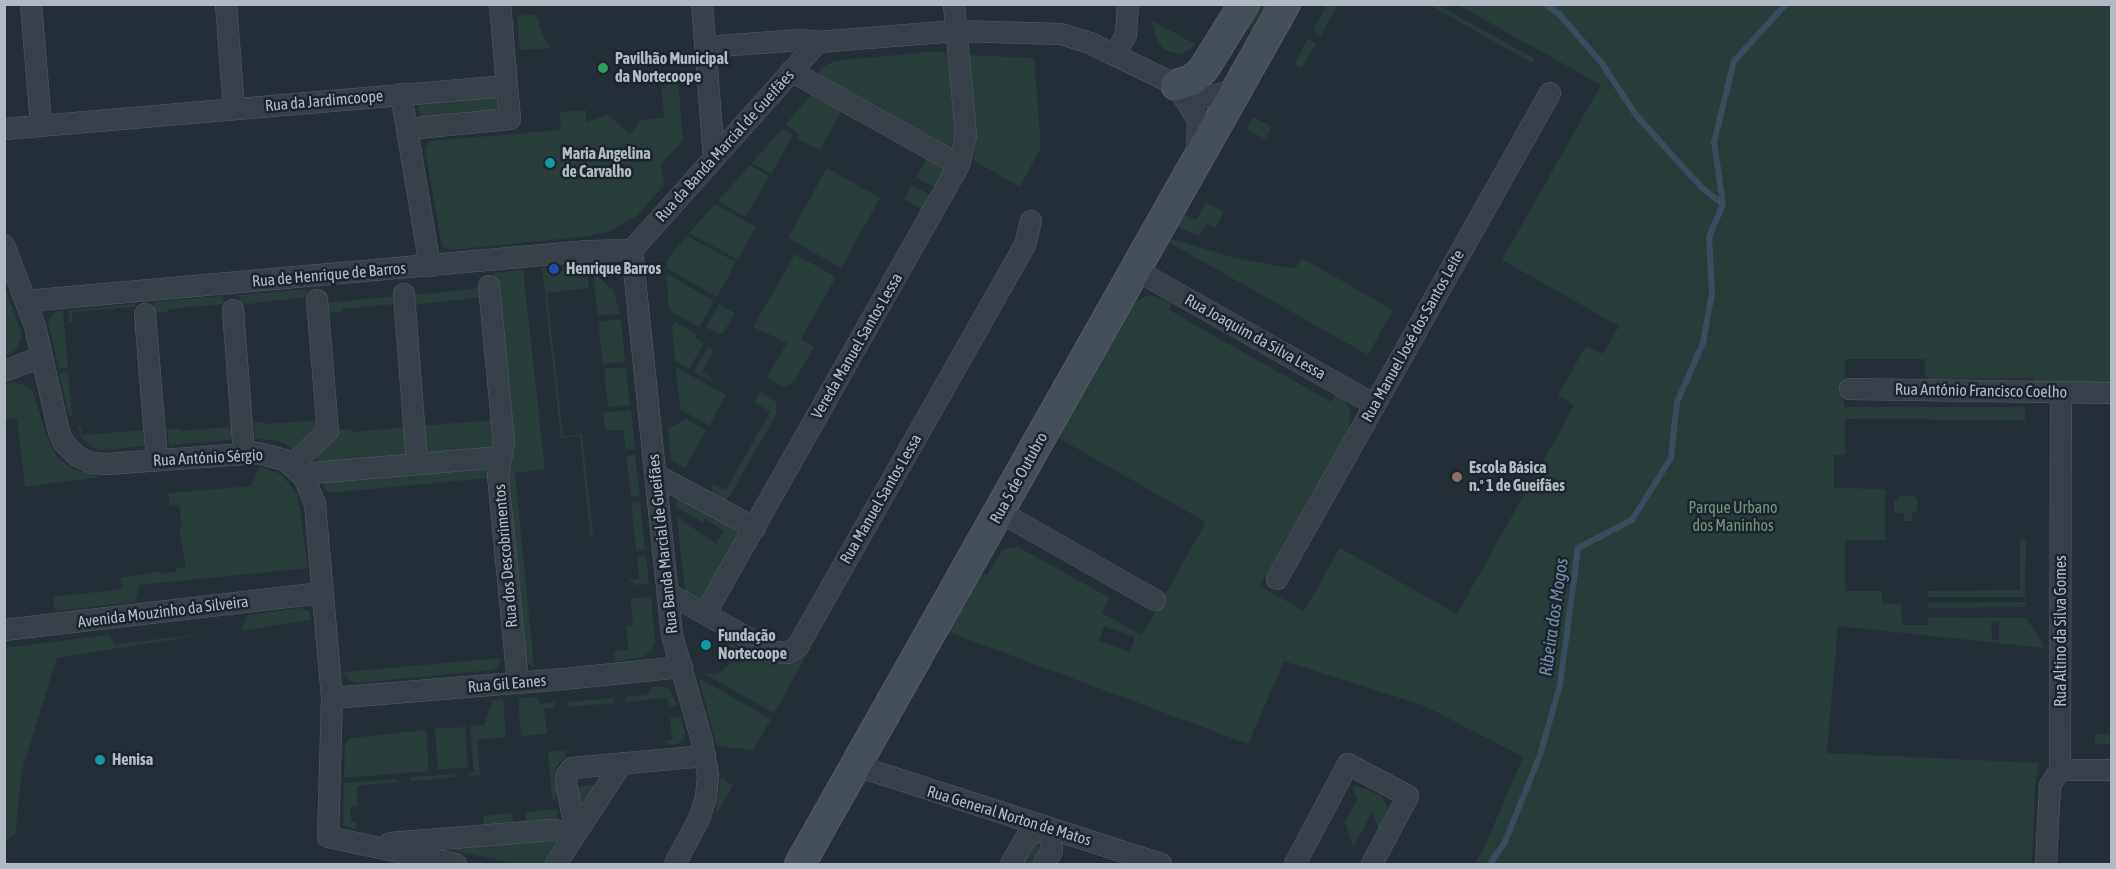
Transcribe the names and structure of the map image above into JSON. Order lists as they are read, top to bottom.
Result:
{
  "streets": {
    "main road": ["Rua 5 de Outubro"],
    "street": [
      "Rua da Jardimcoope",
      "Rua da Banda Marcial de Gueifães",
      "Rua de Henrique de Barros",
      "Rua Manuel José dos Santos Leite",
      "Rua Joaquim da Silva Lessa",
      "Vereda Manuel Santos Lessa",
      "Rua António Francisco Coelho",
      "Rua António Sérgio",
      "Rua Manuel Santos Lessa",
      "Rua Banda Marcial de Gueifães",
      "Rua dos Descobrimentos",
      "Avenida Mouzinho da Silveira",
      "Rua Altino da Silva Gomes",
      "Rua Gil Eanes",
      "Rua General Norton de Matos"
    ]
  },
  "crossings": [
    ["Rua da Banda Marcial de Gueifães", "Rua de Henrique de Barros"],
    ["Rua da Banda Marcial de Gueifães", "Vereda Manuel Santos Lessa"],
    ["Rua da Banda Marcial de Gueifães", "Rua 5 de Outubro"],
    ["Rua da Banda Marcial de Gueifães", "Rua Banda Marcial de Gueifães"],
    ["Rua de Henrique de Barros", "Rua António Sérgio"],
    ["Rua de Henrique de Barros", "Rua Banda Marcial de Gueifães"],
    ["Rua Manuel José dos Santos Leite", "Rua Joaquim da Silva Lessa"],
    ["Rua Joaquim da Silva Lessa", "Rua 5 de Outubro"],
    ["Vereda Manuel Santos Lessa", "Rua Manuel Santos Lessa"],
    ["Rua António Francisco Coelho", "Rua Altino da Silva Gomes"],
    ["Rua 5 de Outubro", "Rua General Norton de Matos"],
    ["Rua Manuel Santos Lessa", "Rua Banda Marcial de Gueifães"],
    ["Rua Banda Marcial de Gueifães", "Rua Gil Eanes"],
    ["Rua dos Descobrimentos", "Rua Gil Eanes"]
  ],
  "water": ["Ribeira dos Mogos"],
  "parks": ["Parque Urbano dos Maninhos"],
  "places": [
    "Pavilhão Municipal da Nortecoope",
    "Maria Angelina de Carvalho",
    "Henrique Barros",
    "Escola Básica n.º 1 de Gueifães",
    "Fundação Nortecoope",
    "Henisa"
  ]
}
